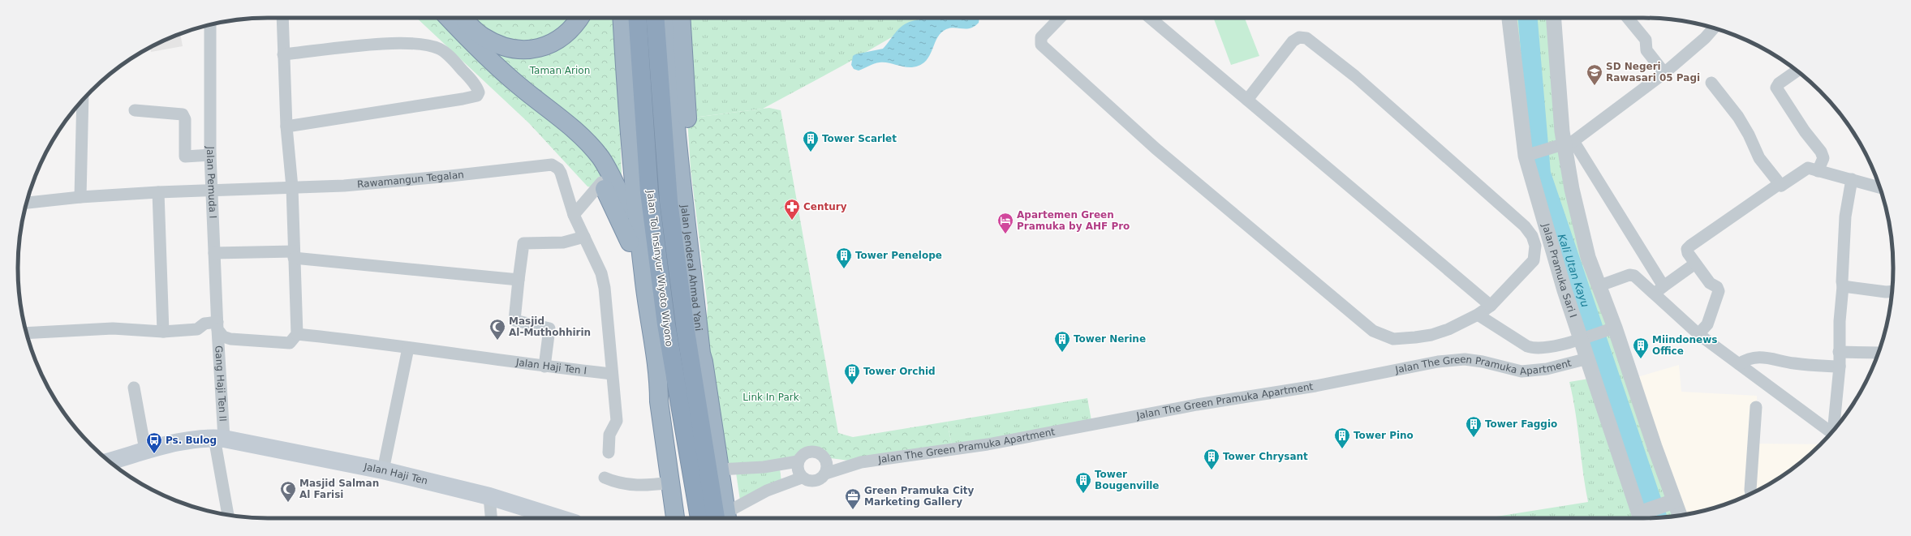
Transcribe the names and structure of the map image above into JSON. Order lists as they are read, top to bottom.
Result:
{
  "streets": {
    "highway": ["Jalan Tol Insinyur Wiyoto Wiyono", "Jalan Jenderal Ahmad Yani"],
    "main road": ["Jalan Haji Ten"],
    "street": [
      "Rawamangun Tegalan",
      "Jalan Pemuda I",
      "Jalan Pramuka Sari I",
      "Jalan The Green Pramuka Apartment",
      "Jalan Haji Ten I",
      "Gang Haji Ten II"
    ]
  },
  "crossings": [
    ["Rawamangun Tegalan", "Jalan Pemuda I"],
    ["Jalan Pemuda I", "Gang Haji Ten II"],
    ["Jalan Pramuka Sari I", "Jalan The Green Pramuka Apartment"],
    ["Gang Haji Ten II", "Jalan Haji Ten"]
  ],
  "water": ["Kali Utan Kayu"],
  "parks": ["Taman Arion", "Link In Park"],
  "places": {
    "school or university": ["SD Negeri Rawasari 05 Pagi"],
    "building": [
      "Tower Scarlet",
      "Tower Penelope",
      "Tower Nerine",
      "Miindonews Office",
      "Tower Orchid",
      "Tower Faggio",
      "Tower Pino",
      "Tower Chrysant",
      "Tower Bougenville"
    ],
    "pharmacy": ["Century"],
    "hotel": ["Apartemen Green Pramuka by AHF Pro"],
    "mosque": ["Masjid Al-Muthohhirin", "Masjid Salman Al Farisi"],
    "bus stop": ["Ps. Bulog"],
    "office": ["Green Pramuka City Marketing Gallery"]
  }
}
